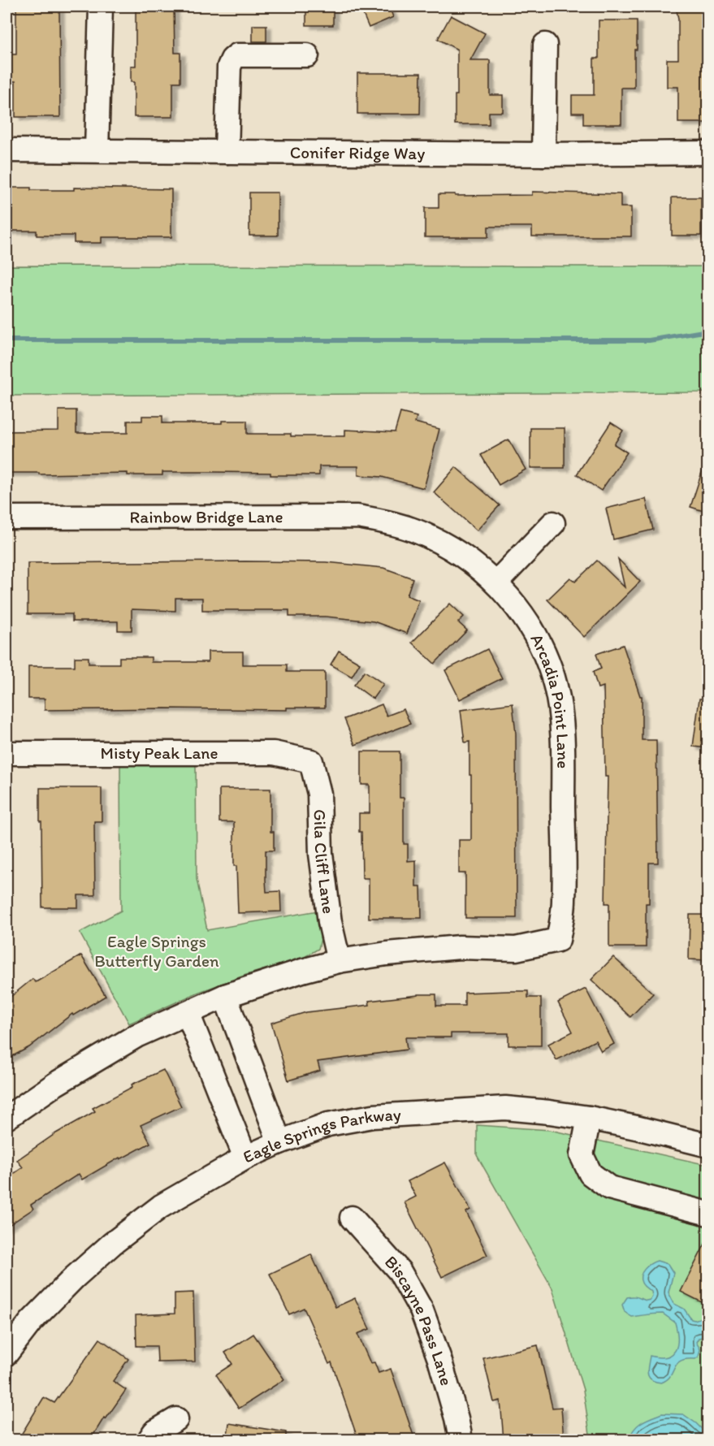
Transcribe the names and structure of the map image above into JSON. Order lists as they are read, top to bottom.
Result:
{
  "streets": {
    "street": [
      "Conifer Ridge Way",
      "Rainbow Bridge Lane",
      "Arcadia Point Lane",
      "Misty Peak Lane",
      "Gila Cliff Lane",
      "Eagle Springs Parkway",
      "Biscayne Pass Lane"
    ]
  },
  "crossings": [
    ["Rainbow Bridge Lane", "Arcadia Point Lane"],
    ["Arcadia Point Lane", "Gila Cliff Lane"],
    ["Misty Peak Lane", "Gila Cliff Lane"]
  ],
  "parks": ["Eagle Springs Butterfly Garden"]
}
